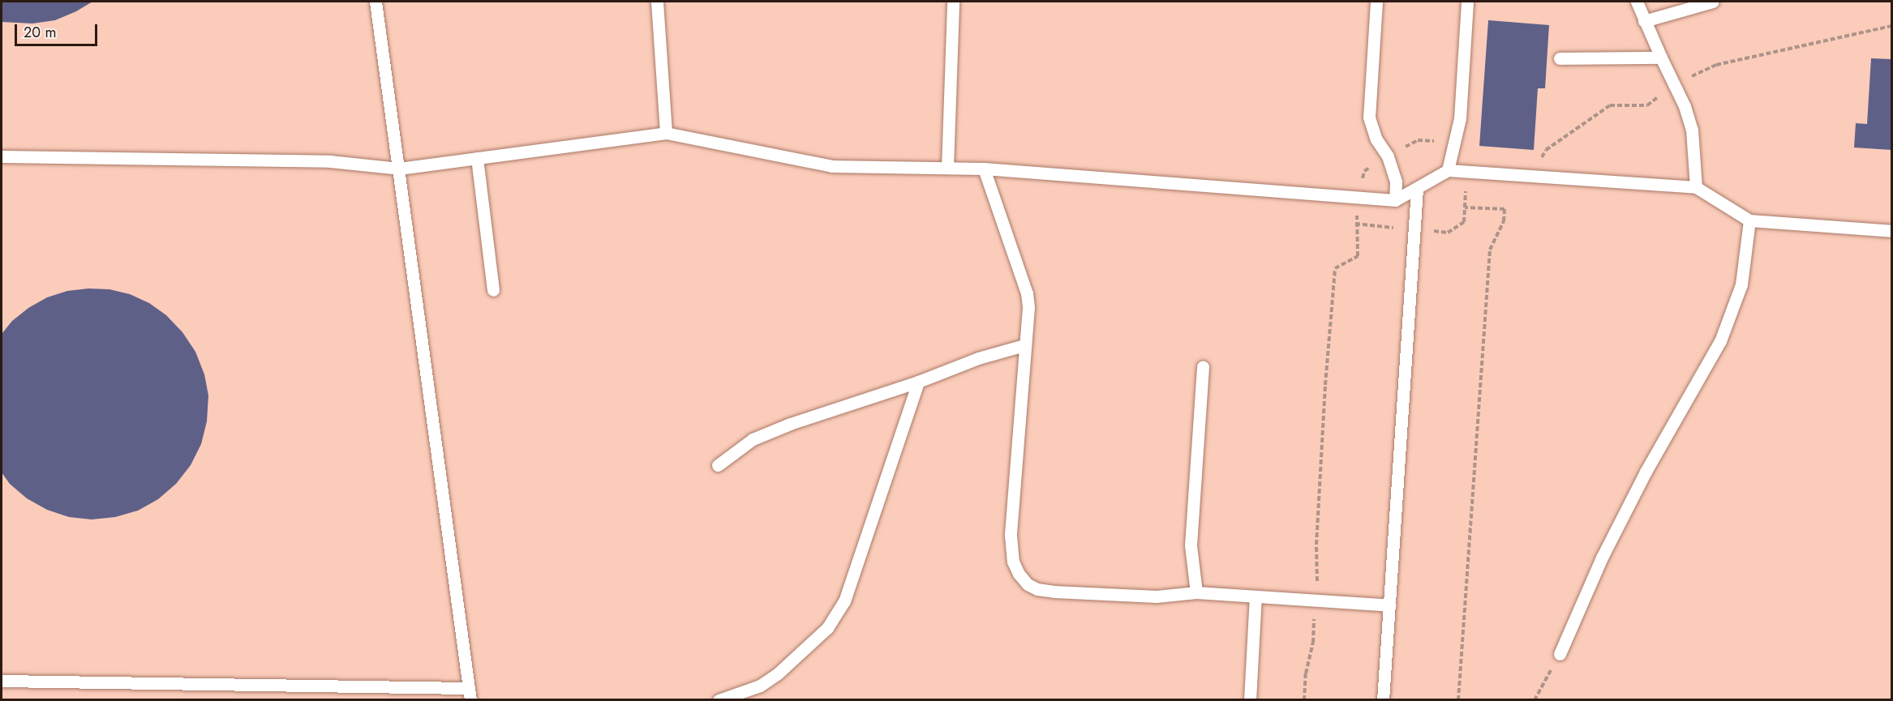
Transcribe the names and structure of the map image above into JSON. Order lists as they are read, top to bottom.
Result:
{
  "scale_bar": "20 m"
}
